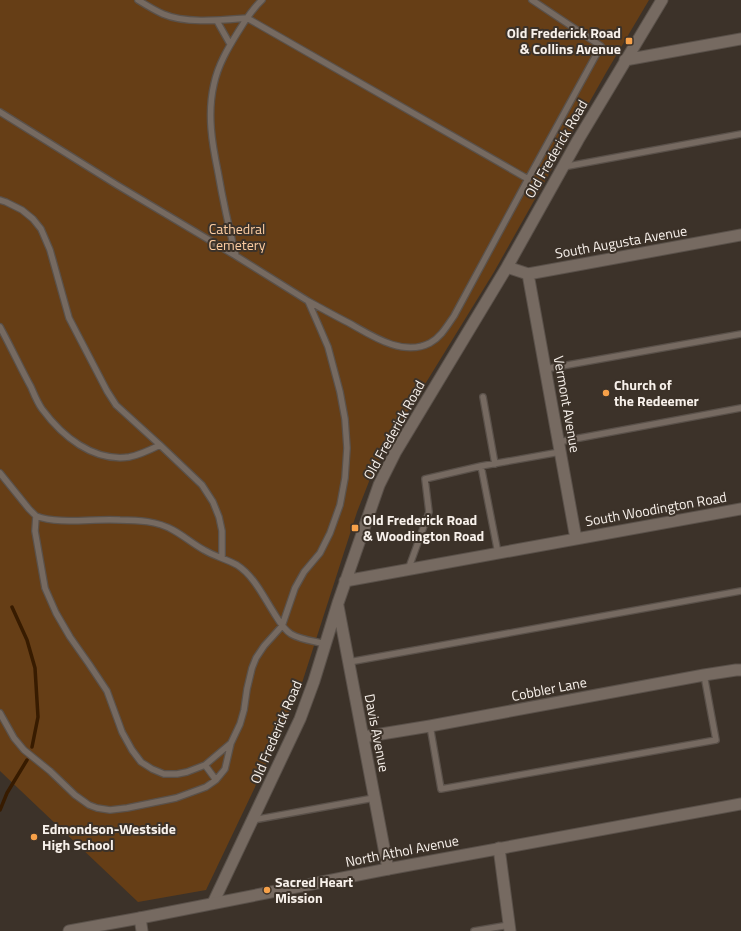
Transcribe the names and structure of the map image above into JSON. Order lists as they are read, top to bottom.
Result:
{
  "streets": {
    "street": [
      "Old Frederick Road",
      "South Augusta Avenue",
      "Vermont Avenue",
      "South Woodington Road",
      "Cobbler Lane",
      "Davis Avenue",
      "North Athol Avenue"
    ]
  },
  "crossings": [
    ["Old Frederick Road", "South Augusta Avenue"],
    ["Old Frederick Road", "South Woodington Road"],
    ["Old Frederick Road", "Davis Avenue"],
    ["Old Frederick Road", "North Athol Avenue"],
    ["South Augusta Avenue", "Vermont Avenue"],
    ["Vermont Avenue", "South Woodington Road"],
    ["Cobbler Lane", "Davis Avenue"],
    ["Davis Avenue", "North Athol Avenue"]
  ],
  "parks": ["Cathedral Cemetery"],
  "places": {
    "transit": ["Old Frederick Road & Collins Avenue", "Old Frederick Road & Woodington Road"],
    "other": ["Church of the Redeemer", "Edmondson-Westside High School", "Sacred Heart Mission"]
  }
}
